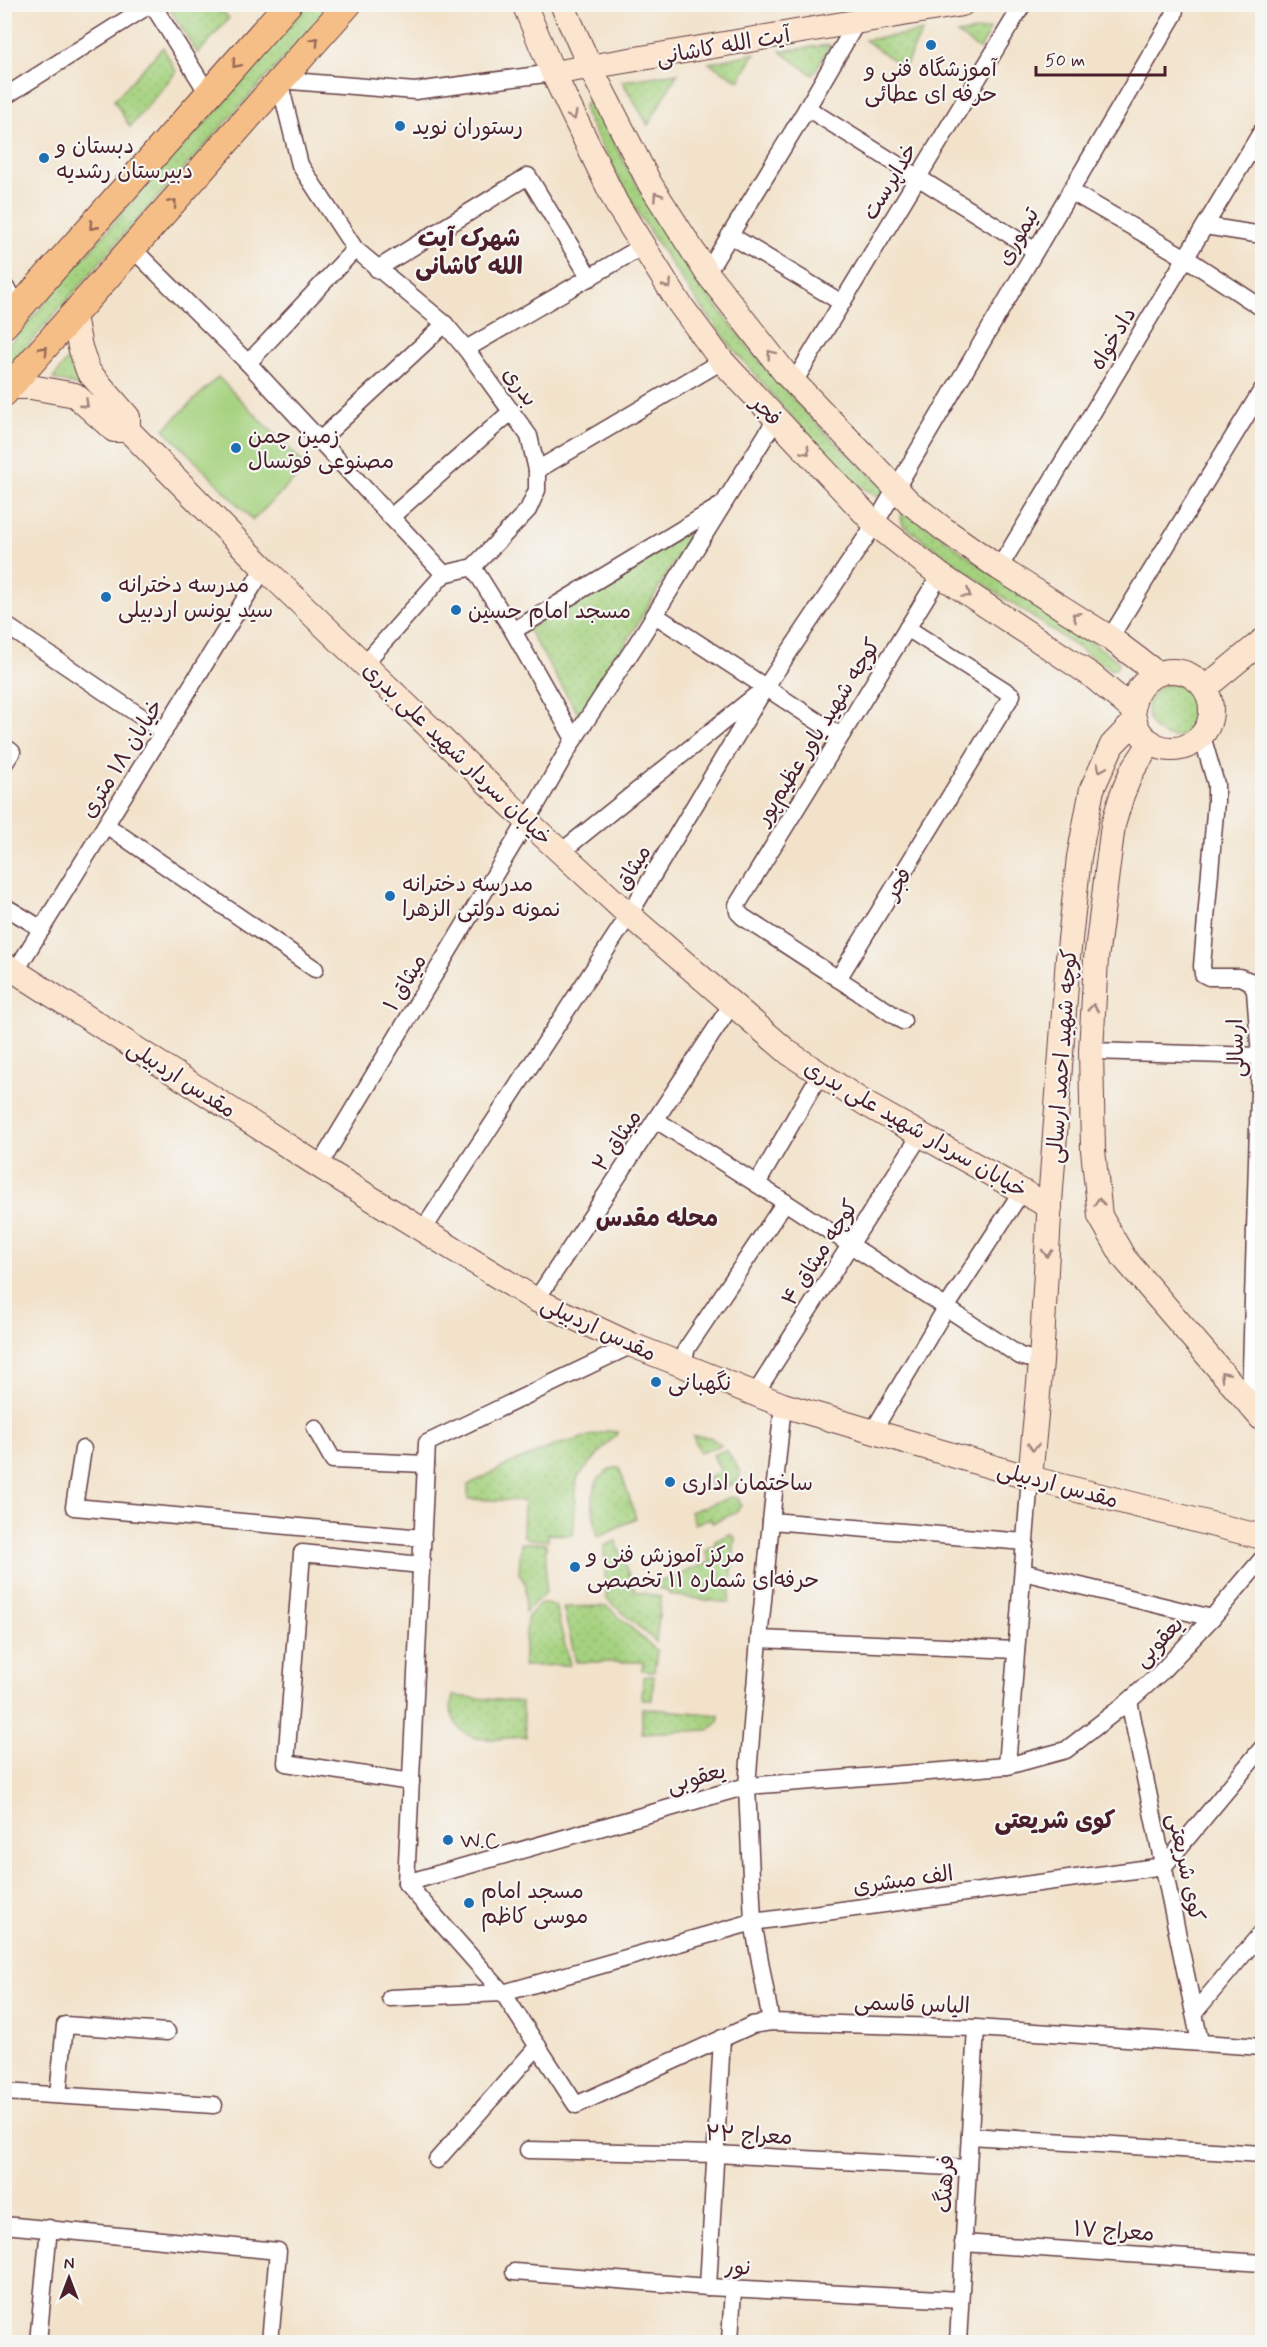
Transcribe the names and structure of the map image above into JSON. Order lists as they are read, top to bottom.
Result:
{
  "streets": {
    "street": [
      "آیت الله کاشانی",
      "خداپرست",
      "تیموری",
      "دادخواه",
      "بدری",
      "فجر",
      "کوچه شهید یاور عظیم‌پور",
      "خیابان سردار شهید علی بدری",
      "خیابان ۱۸ متری",
      "میثاق",
      "میثاق ۱",
      "ارسالی",
      "کوچه شهید احمد ارسالی",
      "مقدس اردبیلی",
      "میثاق ۲",
      "کوچه میثاق ۴",
      "یعقوبی",
      "کوی شریعتی",
      "الف مبشری",
      "الیاس قاسمی",
      "معراج ۲۲",
      "فرهنگ",
      "معراج ۱۷",
      "نور"
    ]
  },
  "crossings": [
    ["آیت الله کاشانی", "فجر"],
    ["خداپرست", "فجر"],
    ["تیموری", "فجر"],
    ["تیموری", "میثاق"],
    ["دادخواه", "فجر"],
    ["فجر", "کوچه شهید یاور عظیم‌پور"],
    ["فجر", "میثاق"],
    ["فجر", "ارسالی"],
    ["فجر", "کوچه شهید احمد ارسالی"],
    ["خیابان سردار شهید علی بدری", "خیابان ۱۸ متری"],
    ["خیابان سردار شهید علی بدری", "میثاق"],
    ["خیابان سردار شهید علی بدری", "میثاق ۱"],
    ["خیابان سردار شهید علی بدری", "کوچه شهید احمد ارسالی"],
    ["خیابان سردار شهید علی بدری", "میثاق ۲"],
    ["خیابان سردار شهید علی بدری", "کوچه میثاق ۴"],
    ["خیابان ۱۸ متری", "مقدس اردبیلی"],
    ["میثاق", "مقدس اردبیلی"],
    ["میثاق ۱", "مقدس اردبیلی"],
    ["ارسالی", "کوچه شهید احمد ارسالی"],
    ["کوچه شهید احمد ارسالی", "مقدس اردبیلی"],
    ["مقدس اردبیلی", "میثاق ۲"],
    ["مقدس اردبیلی", "کوچه میثاق ۴"],
    ["یعقوبی", "کوی شریعتی"],
    ["کوی شریعتی", "الف مبشری"],
    ["کوی شریعتی", "الیاس قاسمی"],
    ["الیاس قاسمی", "فرهنگ"],
    ["معراج ۲۲", "فرهنگ"],
    ["فرهنگ", "معراج ۱۷"],
    ["فرهنگ", "نور"]
  ],
  "districts": ["شهرک آیت الله کاشانی", "محله مقدس", "کوی شریعتی"],
  "places": [
    "آموزشگاه فنی و حرفه ای عطائی",
    "رستوران نوید",
    "دبستان و دبیرستان رشدیه",
    "زمین چمن مصنوعی فوتسال",
    "مدرسه دخترانه سید یونس اردبیلی",
    "مسجد امام حسین",
    "مدرسه دخترانه نمونه دولتی الزهرا",
    "نگهبانی",
    "ساختمان اداری",
    "مرکز آموزش فنی و حرفه‌ای شماره ۱۱ تخصصی",
    "W.C",
    "مسجد امام موسی کاظم"
  ],
  "scale_bar": "50 m",
  "north": "top"
}
